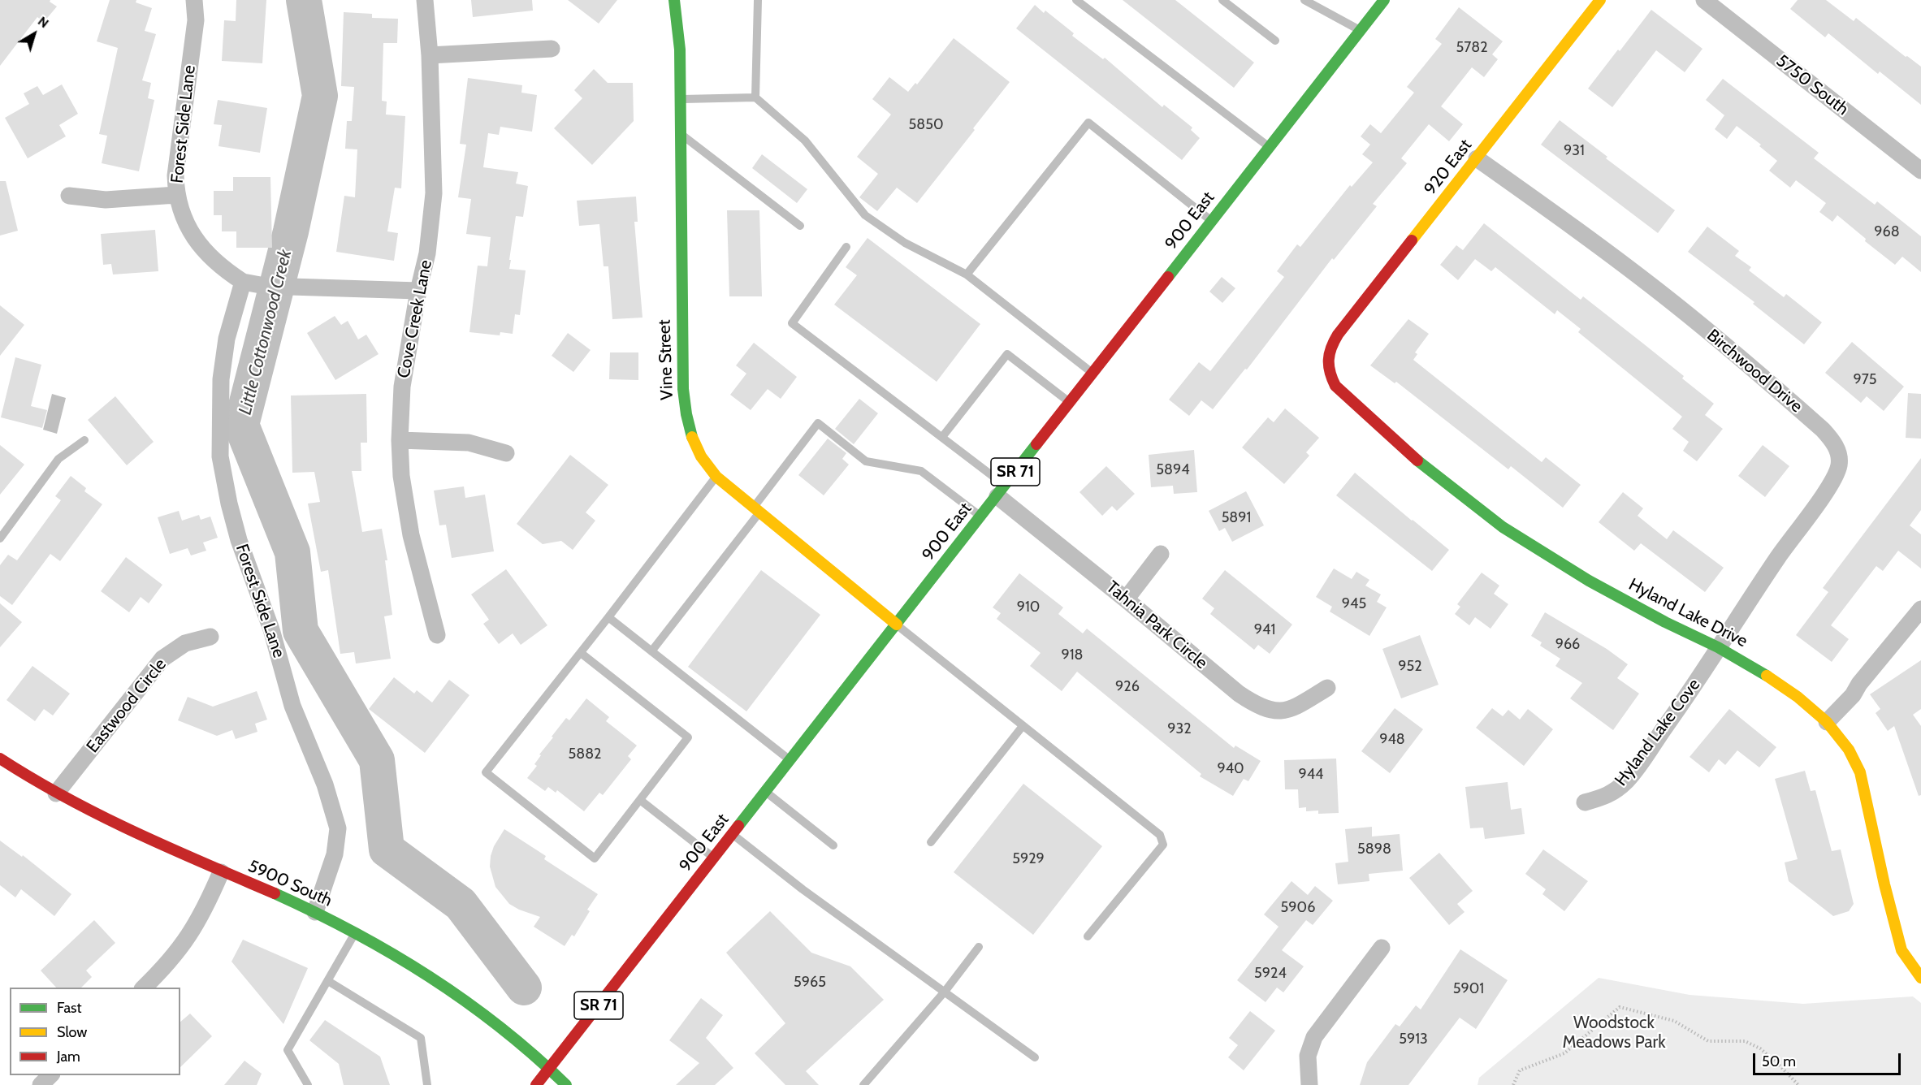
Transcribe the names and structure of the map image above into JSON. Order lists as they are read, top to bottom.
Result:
{
  "streets": {
    "street": [
      "5750 South",
      "Forest Side Lane",
      "920 East",
      "900 East",
      "Cove Creek Lane",
      "Vine Street",
      "Birchwood Drive",
      "SR 71",
      "Hyland Lake Drive",
      "Tahnia Park Circle",
      "Eastwood Circle",
      "Hyland Lake Cove",
      "5900 South"
    ]
  },
  "crossings": [
    ["Forest Side Lane", "Cove Creek Lane"],
    ["Forest Side Lane", "5900 South"],
    ["920 East", "Birchwood Drive"],
    ["920 East", "Hyland Lake Drive"],
    ["900 East", "Vine Street"],
    ["900 East", "Tahnia Park Circle"],
    ["900 East", "5900 South"],
    ["Birchwood Drive", "Hyland Lake Drive"],
    ["Birchwood Drive", "Hyland Lake Cove"],
    ["Hyland Lake Drive", "Hyland Lake Cove"],
    ["Eastwood Circle", "5900 South"]
  ],
  "water": ["Little Cottonwood Creek"],
  "parks": ["Woodstock Meadows Park"],
  "house_numbers": [
    "5782",
    "5850",
    "931",
    "968",
    "975",
    "5894",
    "5891",
    "945",
    "910",
    "941",
    "966",
    "918",
    "952",
    "926",
    "932",
    "948",
    "5882",
    "940",
    "944",
    "5898",
    "5929",
    "5906",
    "5924",
    "5965",
    "5901",
    "5913"
  ],
  "legend": ["Fast", "Slow", "Jam"],
  "scale_bar": "50 m",
  "north": "top right"
}
